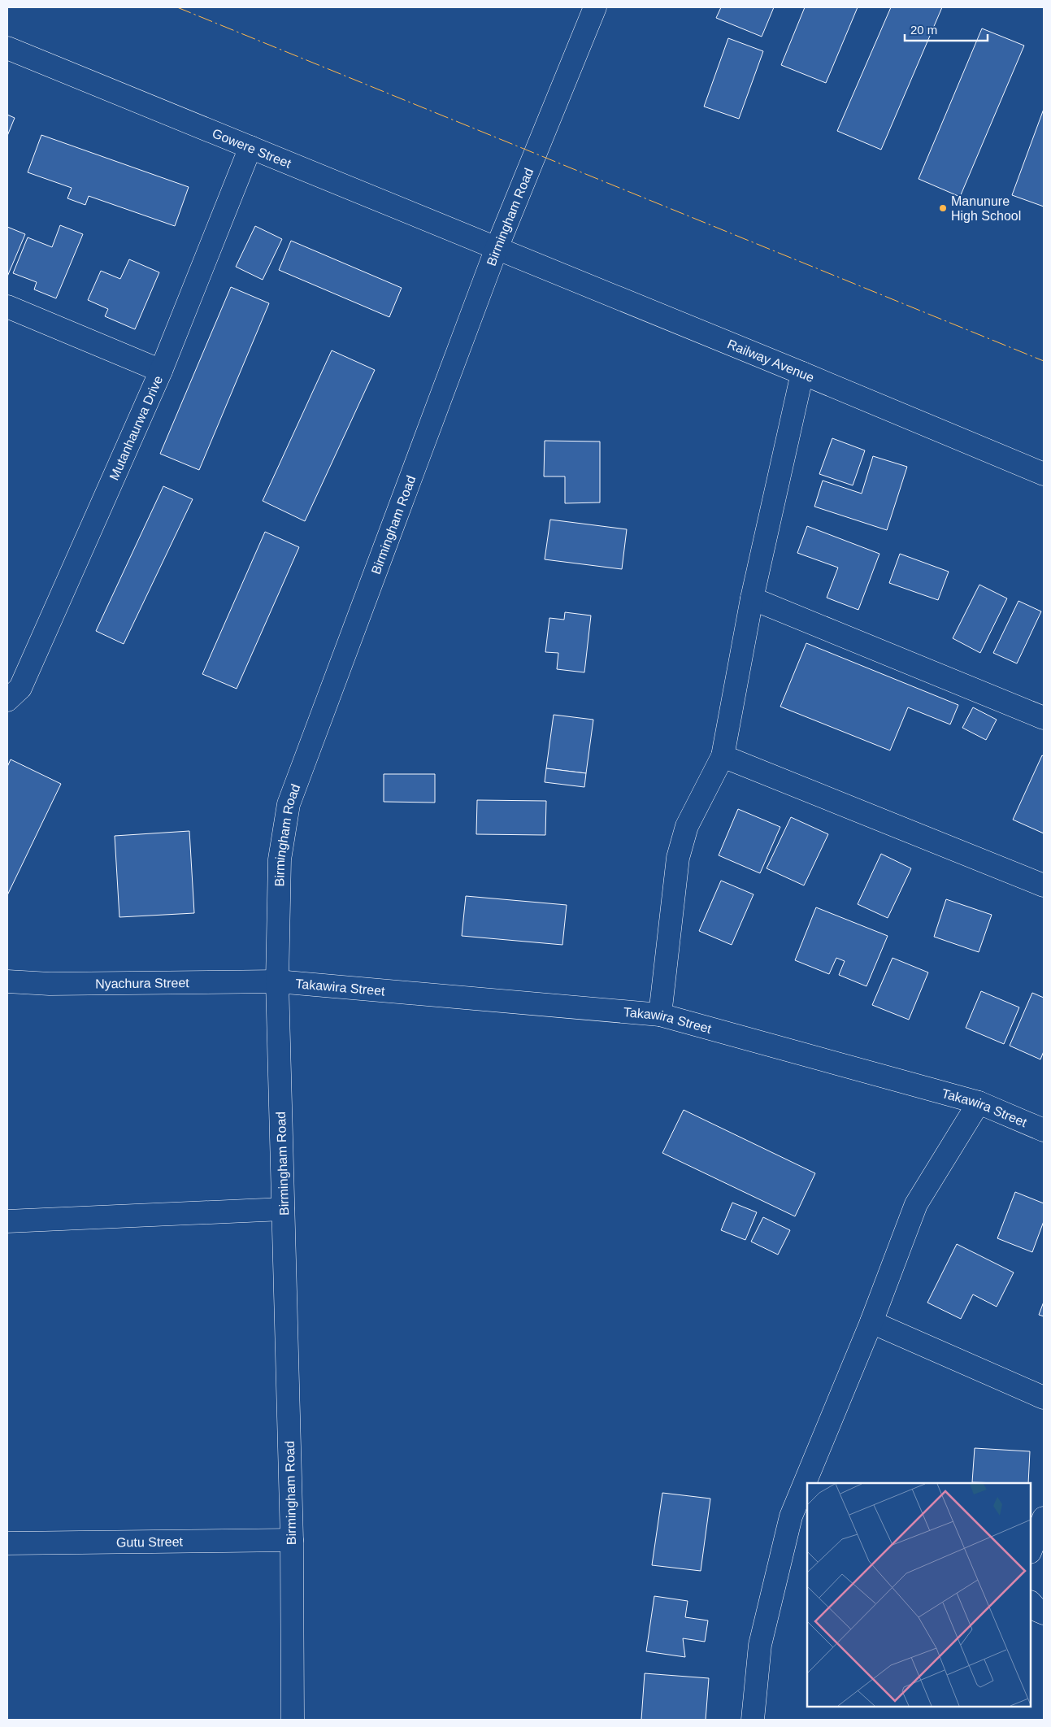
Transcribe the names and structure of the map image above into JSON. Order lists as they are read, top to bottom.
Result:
{
  "streets": {
    "street": [
      "Gowere Street",
      "Birmingham Road",
      "Railway Avenue",
      "Mutanhaurwa Drive",
      "Nyachura Street",
      "Takawira Street",
      "Gutu Street"
    ]
  },
  "crossings": [
    ["Gowere Street", "Birmingham Road"],
    ["Gowere Street", "Railway Avenue"],
    ["Gowere Street", "Mutanhaurwa Drive"],
    ["Birmingham Road", "Railway Avenue"],
    ["Birmingham Road", "Nyachura Street"],
    ["Birmingham Road", "Takawira Street"],
    ["Birmingham Road", "Gutu Street"],
    ["Nyachura Street", "Takawira Street"]
  ],
  "places": ["Manunure High School"],
  "scale_bar": "20 m"
}
